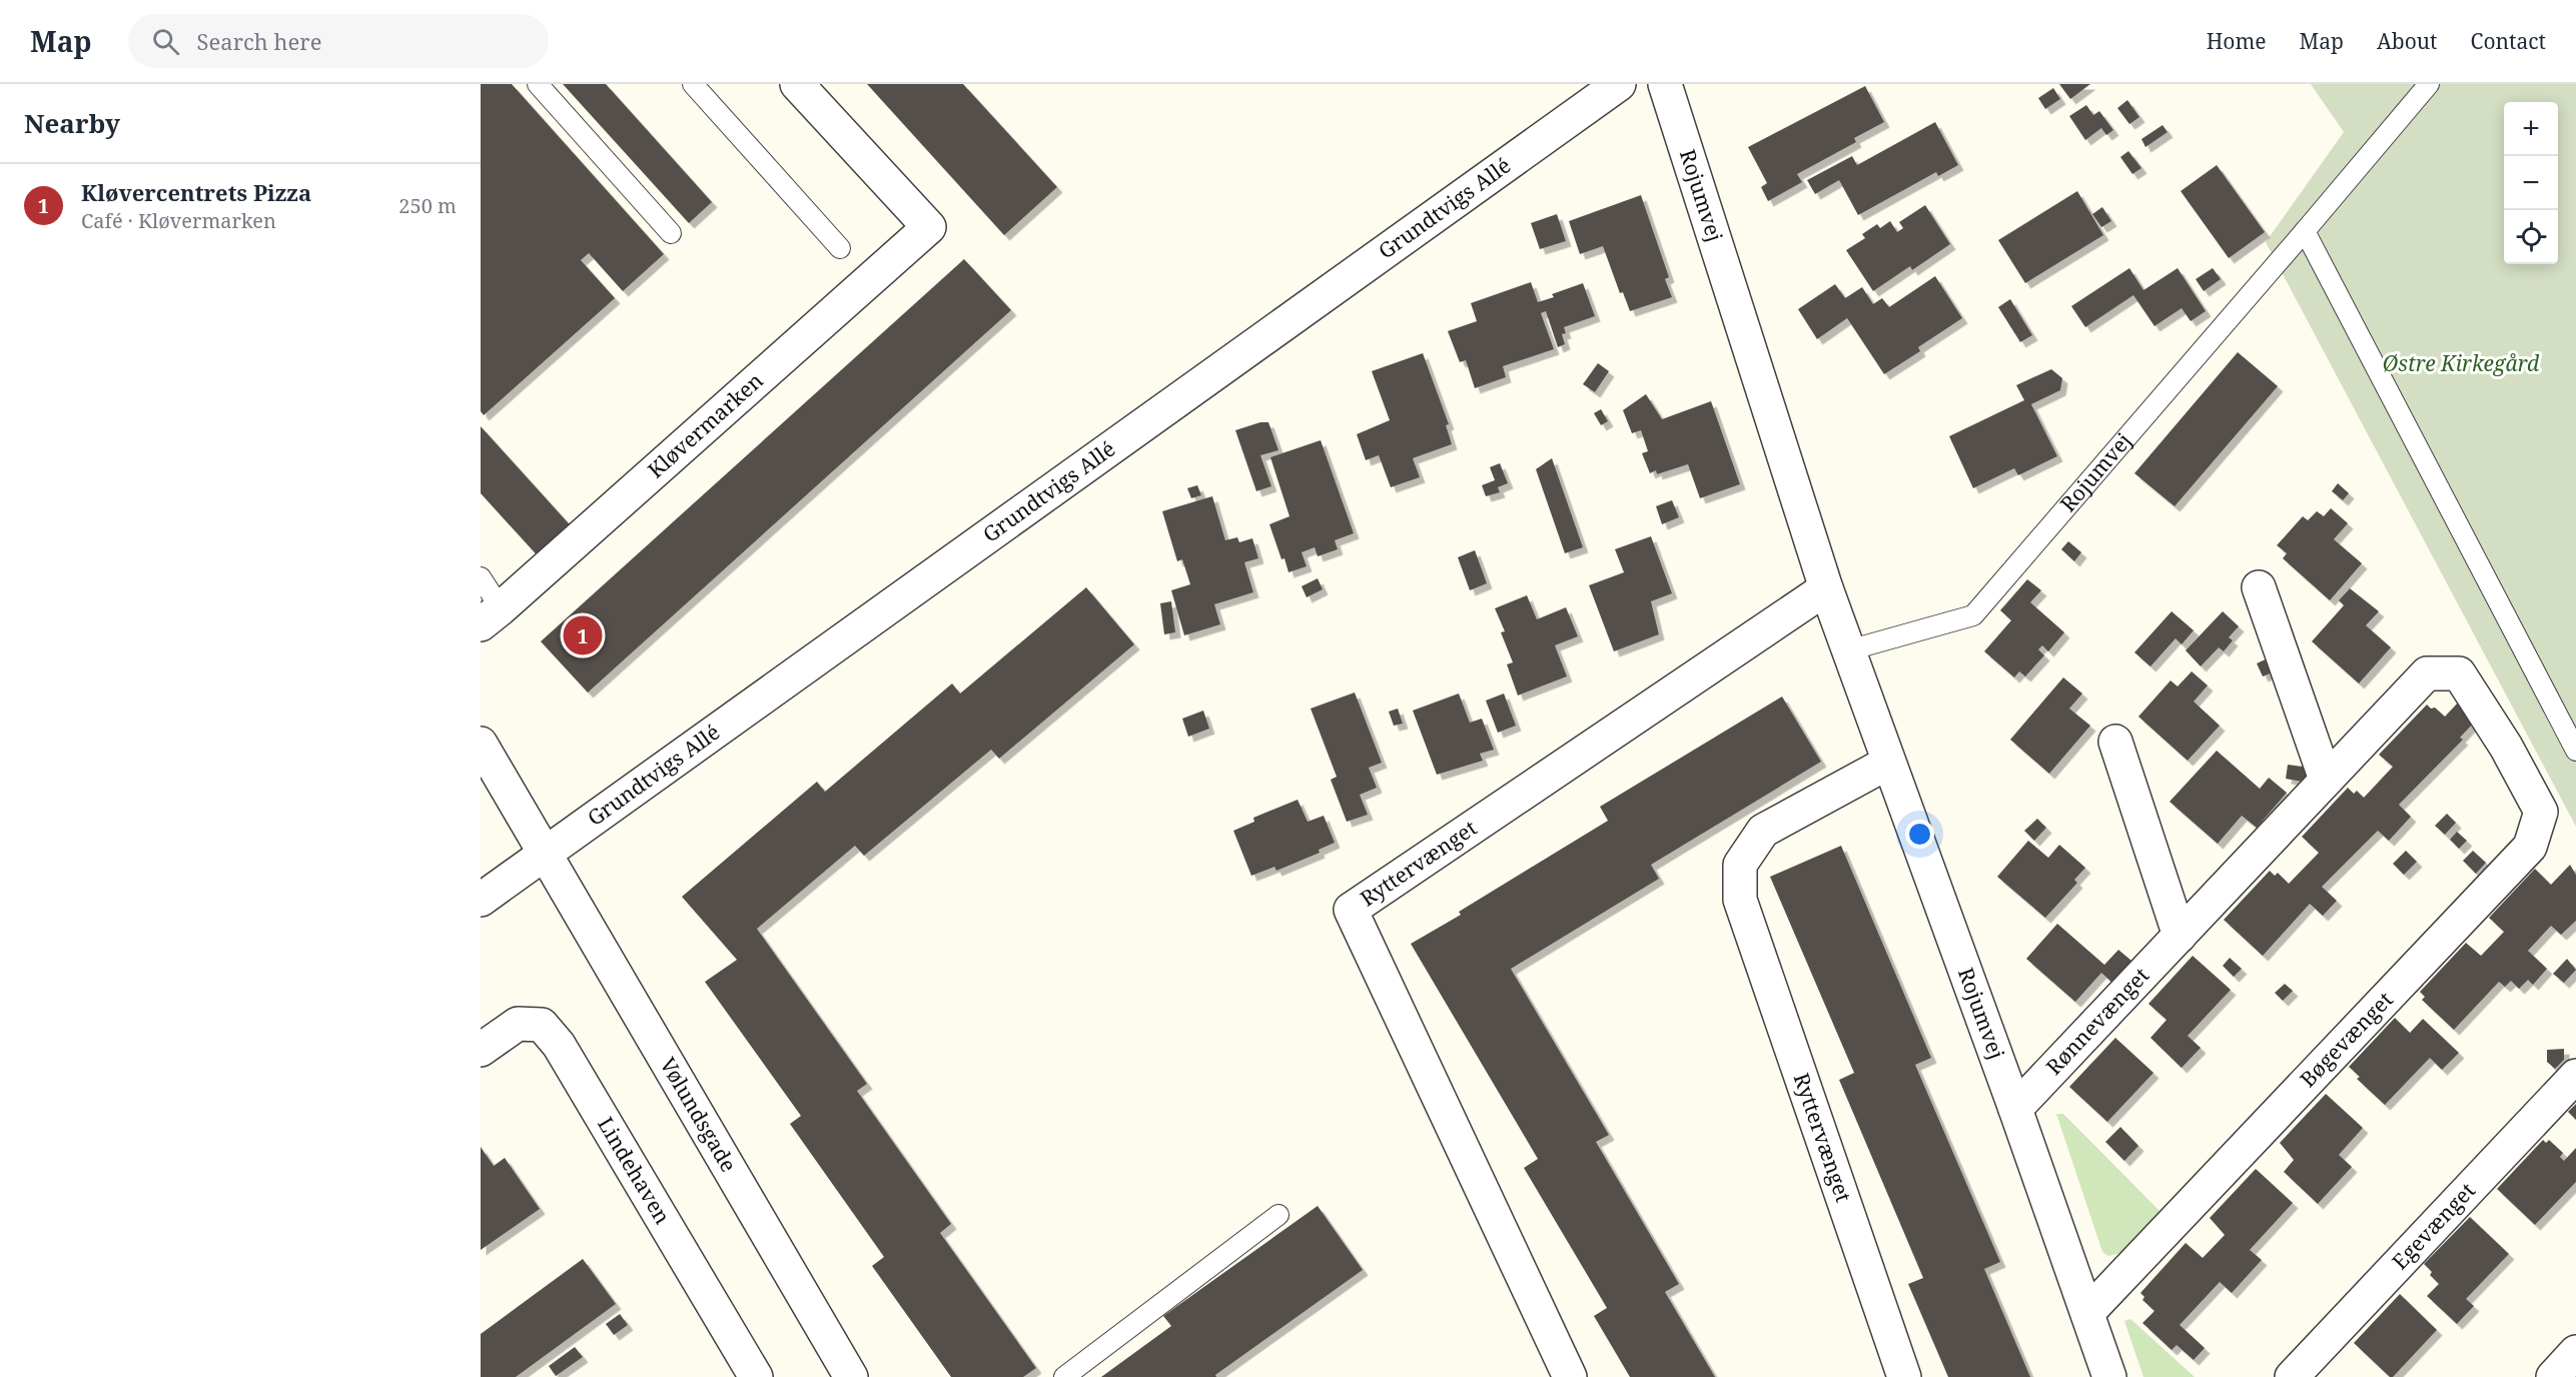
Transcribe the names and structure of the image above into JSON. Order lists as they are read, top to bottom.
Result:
{
  "streets": {
    "street": [
      "Rojumvej",
      "Grundtvigs Allé",
      "Kløvermarken",
      "Ryttervænget",
      "Rønnevænget",
      "Bøgevænget",
      "Vølundsgade",
      "Lindehaven",
      "Egevænget"
    ]
  },
  "crossings": [
    ["Rojumvej", "Ryttervænget"],
    ["Rojumvej", "Rønnevænget"],
    ["Rojumvej", "Bøgevænget"],
    ["Grundtvigs Allé", "Vølundsgade"],
    ["Rønnevænget", "Bøgevænget"]
  ],
  "parks": ["Østre Kirkegård"],
  "page": {
    "header": "Map",
    "search": "Search here",
    "nav": [
      "Home",
      "Map",
      "About",
      "Contact"
    ],
    "heading": "Nearby",
    "map_buttons": ["+", "−"],
    "list": [
      {
        "mark": "1",
        "name": "Kløvercentrets Pizza",
        "note": "Café · Kløvermarken",
        "value": "250 m"
      }
    ],
    "pins": "1"
  }
}
